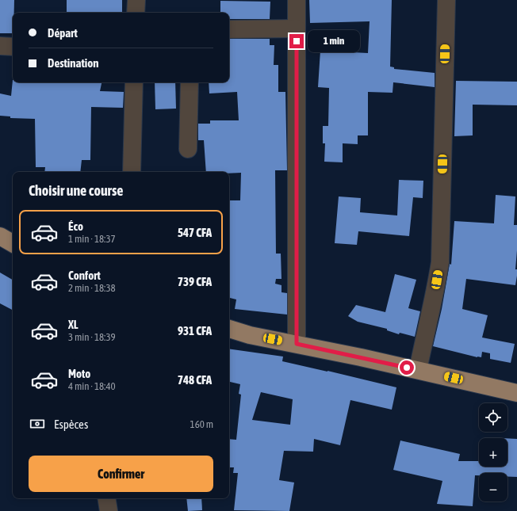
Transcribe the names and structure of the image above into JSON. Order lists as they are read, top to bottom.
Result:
{
  "page": {
    "banner": ["Départ", "Destination"],
    "bubble": "1 min",
    "heading": "Choisir une course",
    "list": [
      {
        "name": "Éco",
        "note": "1 min · 18:37",
        "value": "547 CFA"
      },
      {
        "name": "Confort",
        "note": "2 min · 18:38",
        "value": "739 CFA"
      },
      {
        "name": "XL",
        "note": "3 min · 18:39",
        "value": "931 CFA"
      },
      {
        "name": "Moto",
        "note": "4 min · 18:40",
        "value": "748 CFA"
      }
    ],
    "map_buttons": ["+", "−"],
    "pay": ["Espèces", "160 m"],
    "buttons": "Confirmer"
  }
}
